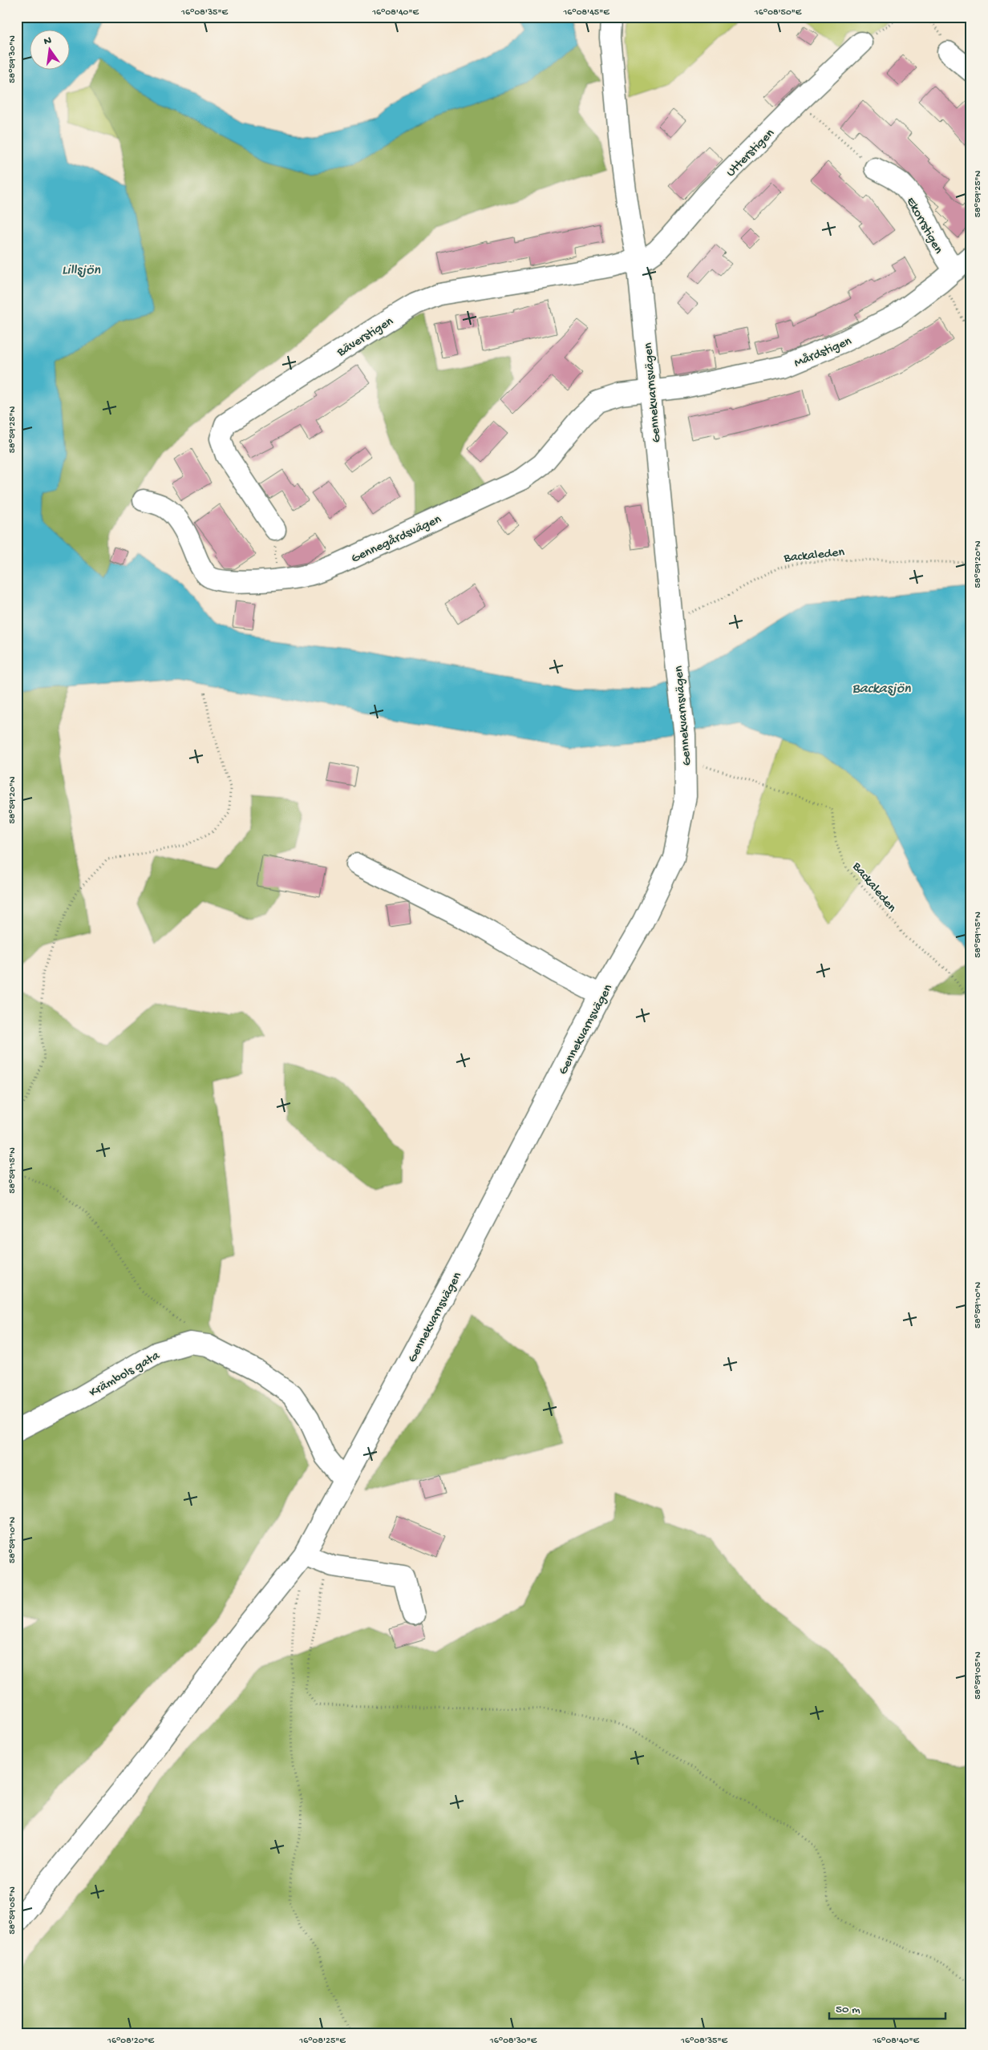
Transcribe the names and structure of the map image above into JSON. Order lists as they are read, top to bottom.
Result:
{
  "streets": {
    "street": [
      "Utterstigen",
      "Ekorrstigen",
      "Bäverstigen",
      "Mårdstigen",
      "Gennekvarnsvägen",
      "Gennegårdsvägen",
      "Krämbols gata"
    ],
    "path": ["Backaleden"]
  },
  "crossings": [
    ["Utterstigen", "Bäverstigen"],
    ["Utterstigen", "Gennekvarnsvägen"],
    ["Ekorrstigen", "Mårdstigen"],
    ["Bäverstigen", "Gennekvarnsvägen"],
    ["Mårdstigen", "Gennekvarnsvägen"],
    ["Mårdstigen", "Gennegårdsvägen"],
    ["Gennekvarnsvägen", "Gennegårdsvägen"],
    ["Gennekvarnsvägen", "Backaleden"],
    ["Gennekvarnsvägen", "Krämbols gata"]
  ],
  "water": ["Lillsjön", "Backasjön"],
  "scale_bar": "50 m",
  "north": "top",
  "coordinates": [
    "16°08'35\"E",
    "16°08'40\"E",
    "16°08'45\"E",
    "16°08'50\"E",
    "58°59'30\"N",
    "58°59'25\"N",
    "58°59'20\"N",
    "58°59'15\"N",
    "58°59'10\"N",
    "58°59'05\"N",
    "16°08'20\"E",
    "16°08'25\"E",
    "16°08'30\"E"
  ]
}
